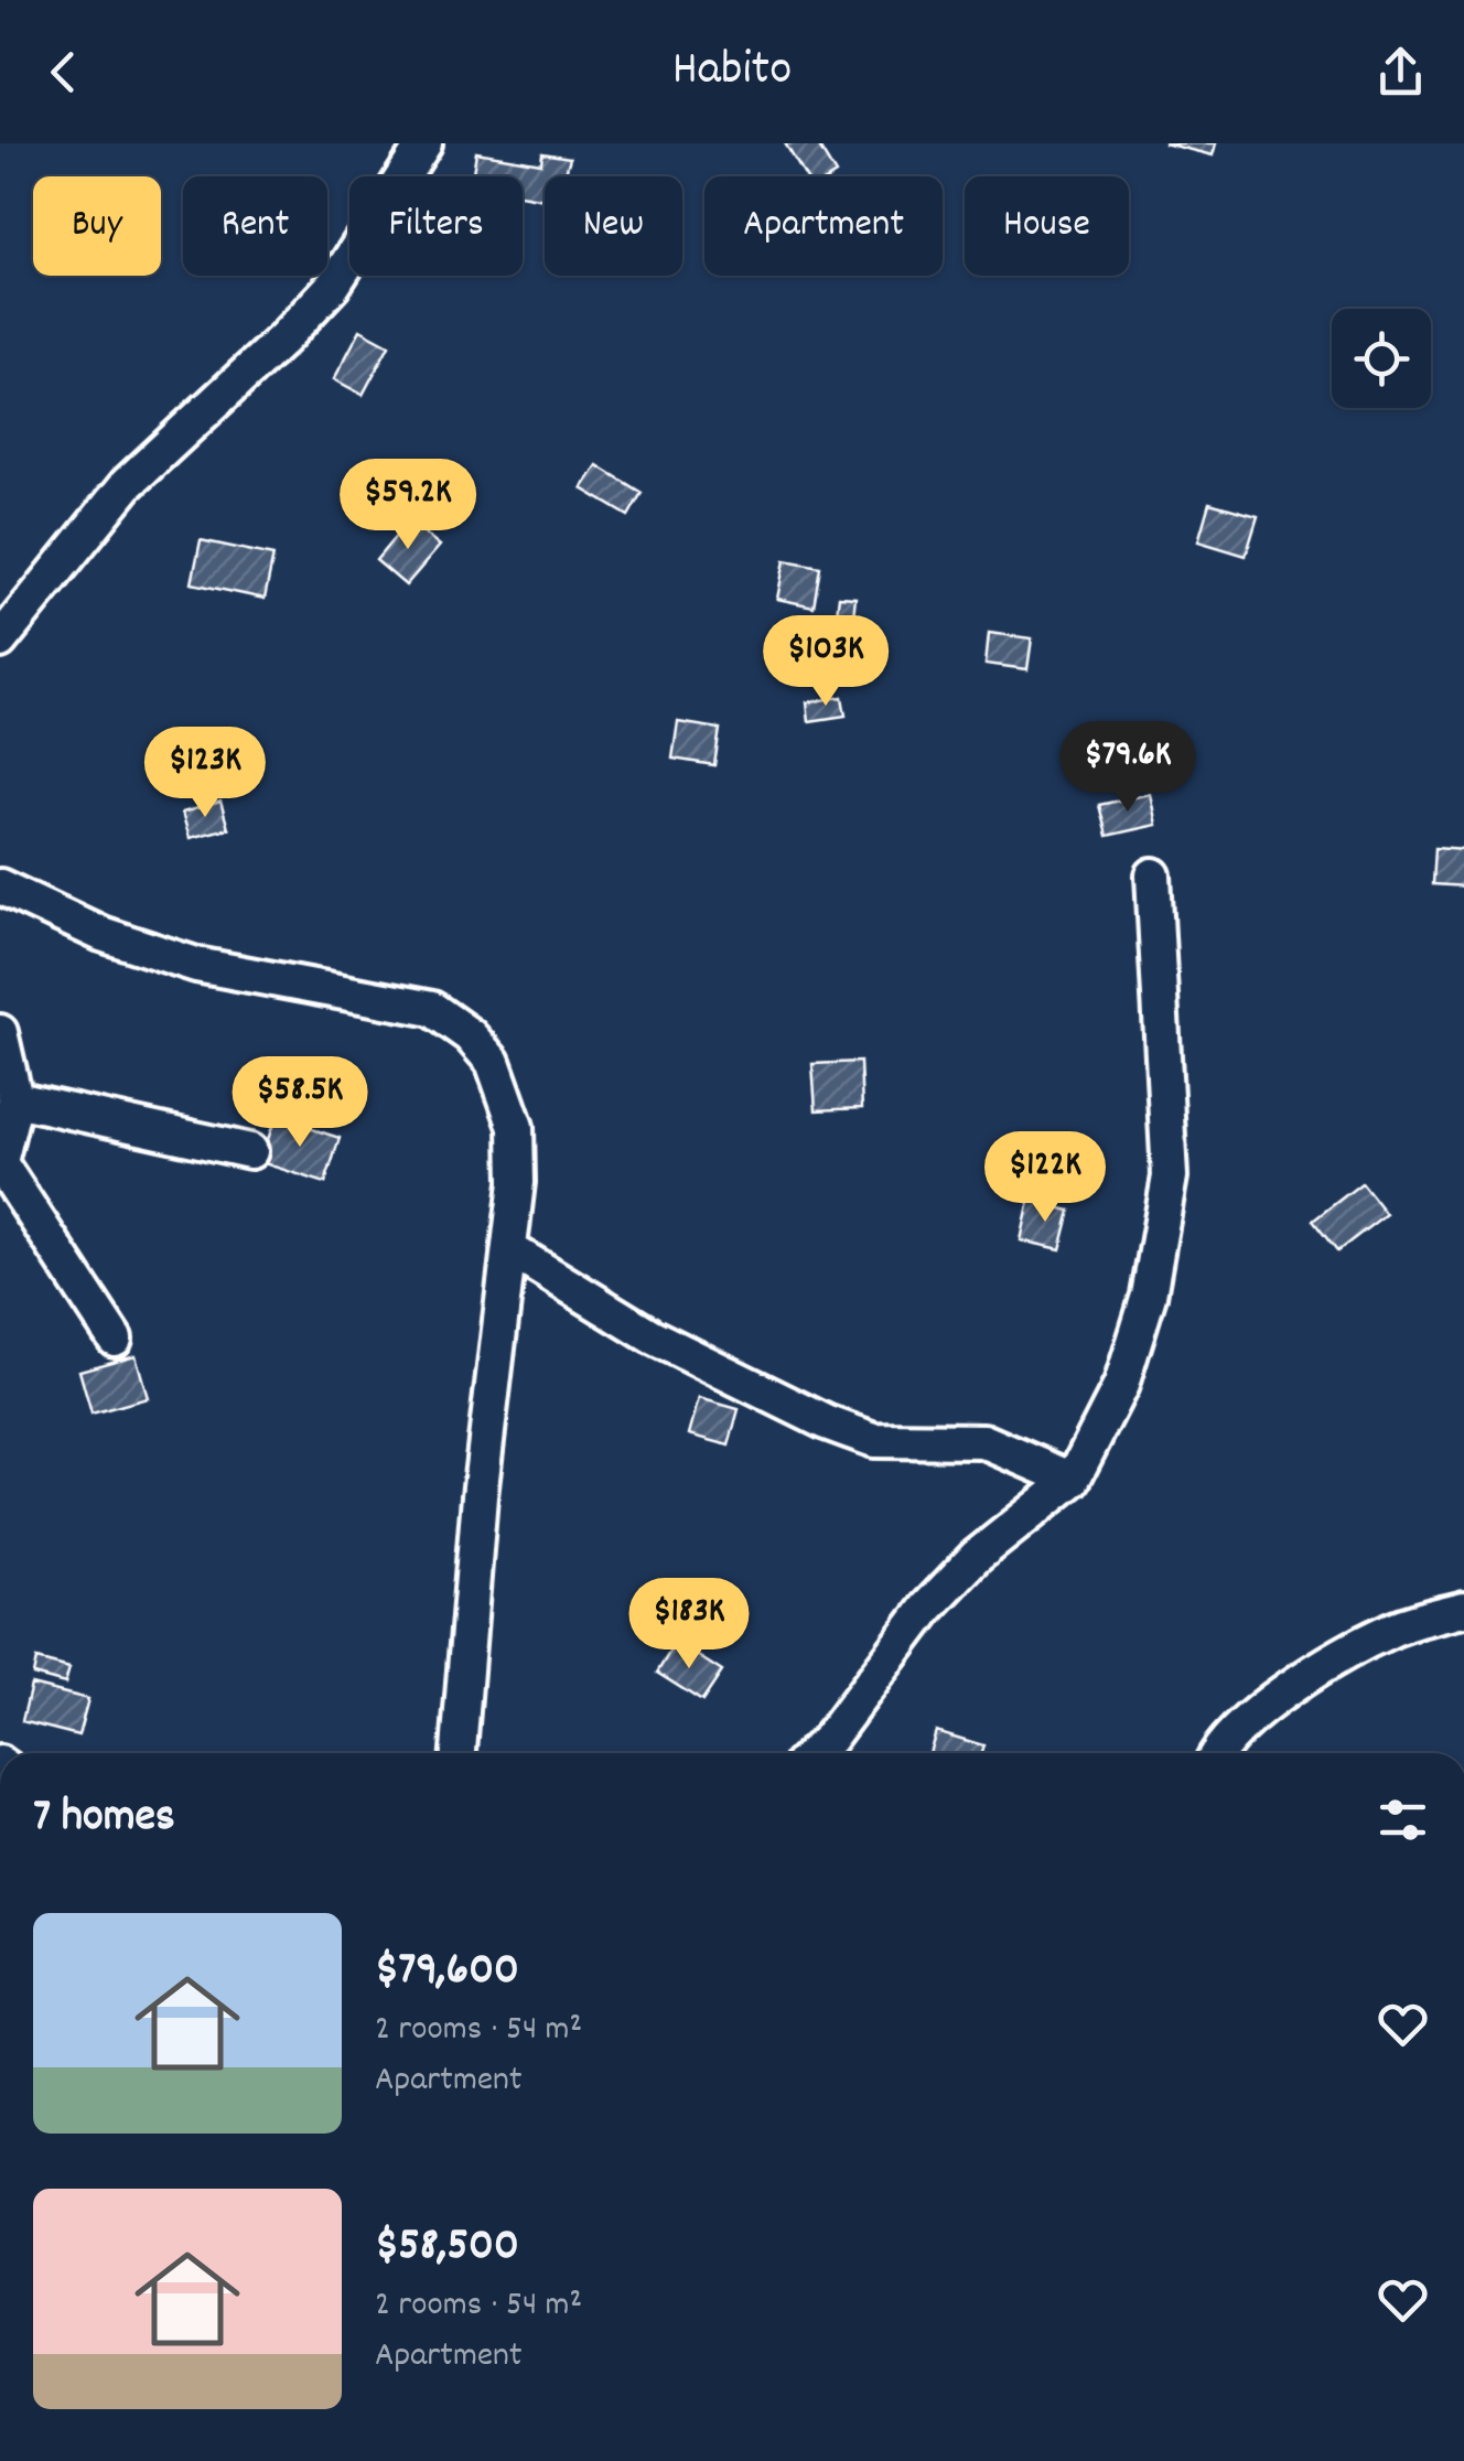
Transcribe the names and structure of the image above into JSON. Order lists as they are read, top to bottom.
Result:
{
  "page": {
    "header": "Habito",
    "chip": [
      "Buy",
      "Rent",
      "Filters",
      "New",
      "Apartment",
      "House"
    ],
    "price": [
      "$59.2K",
      "$103K",
      "$79.6K",
      "$123K",
      "$58.5K",
      "$122K",
      "$183K"
    ],
    "heading": "7 homes",
    "list": [
      {
        "name": "$79,600",
        "note": "2 rooms · 54 m² · Apartment"
      },
      {
        "name": "$58,500",
        "note": "2 rooms · 54 m² · Apartment"
      }
    ]
  }
}
